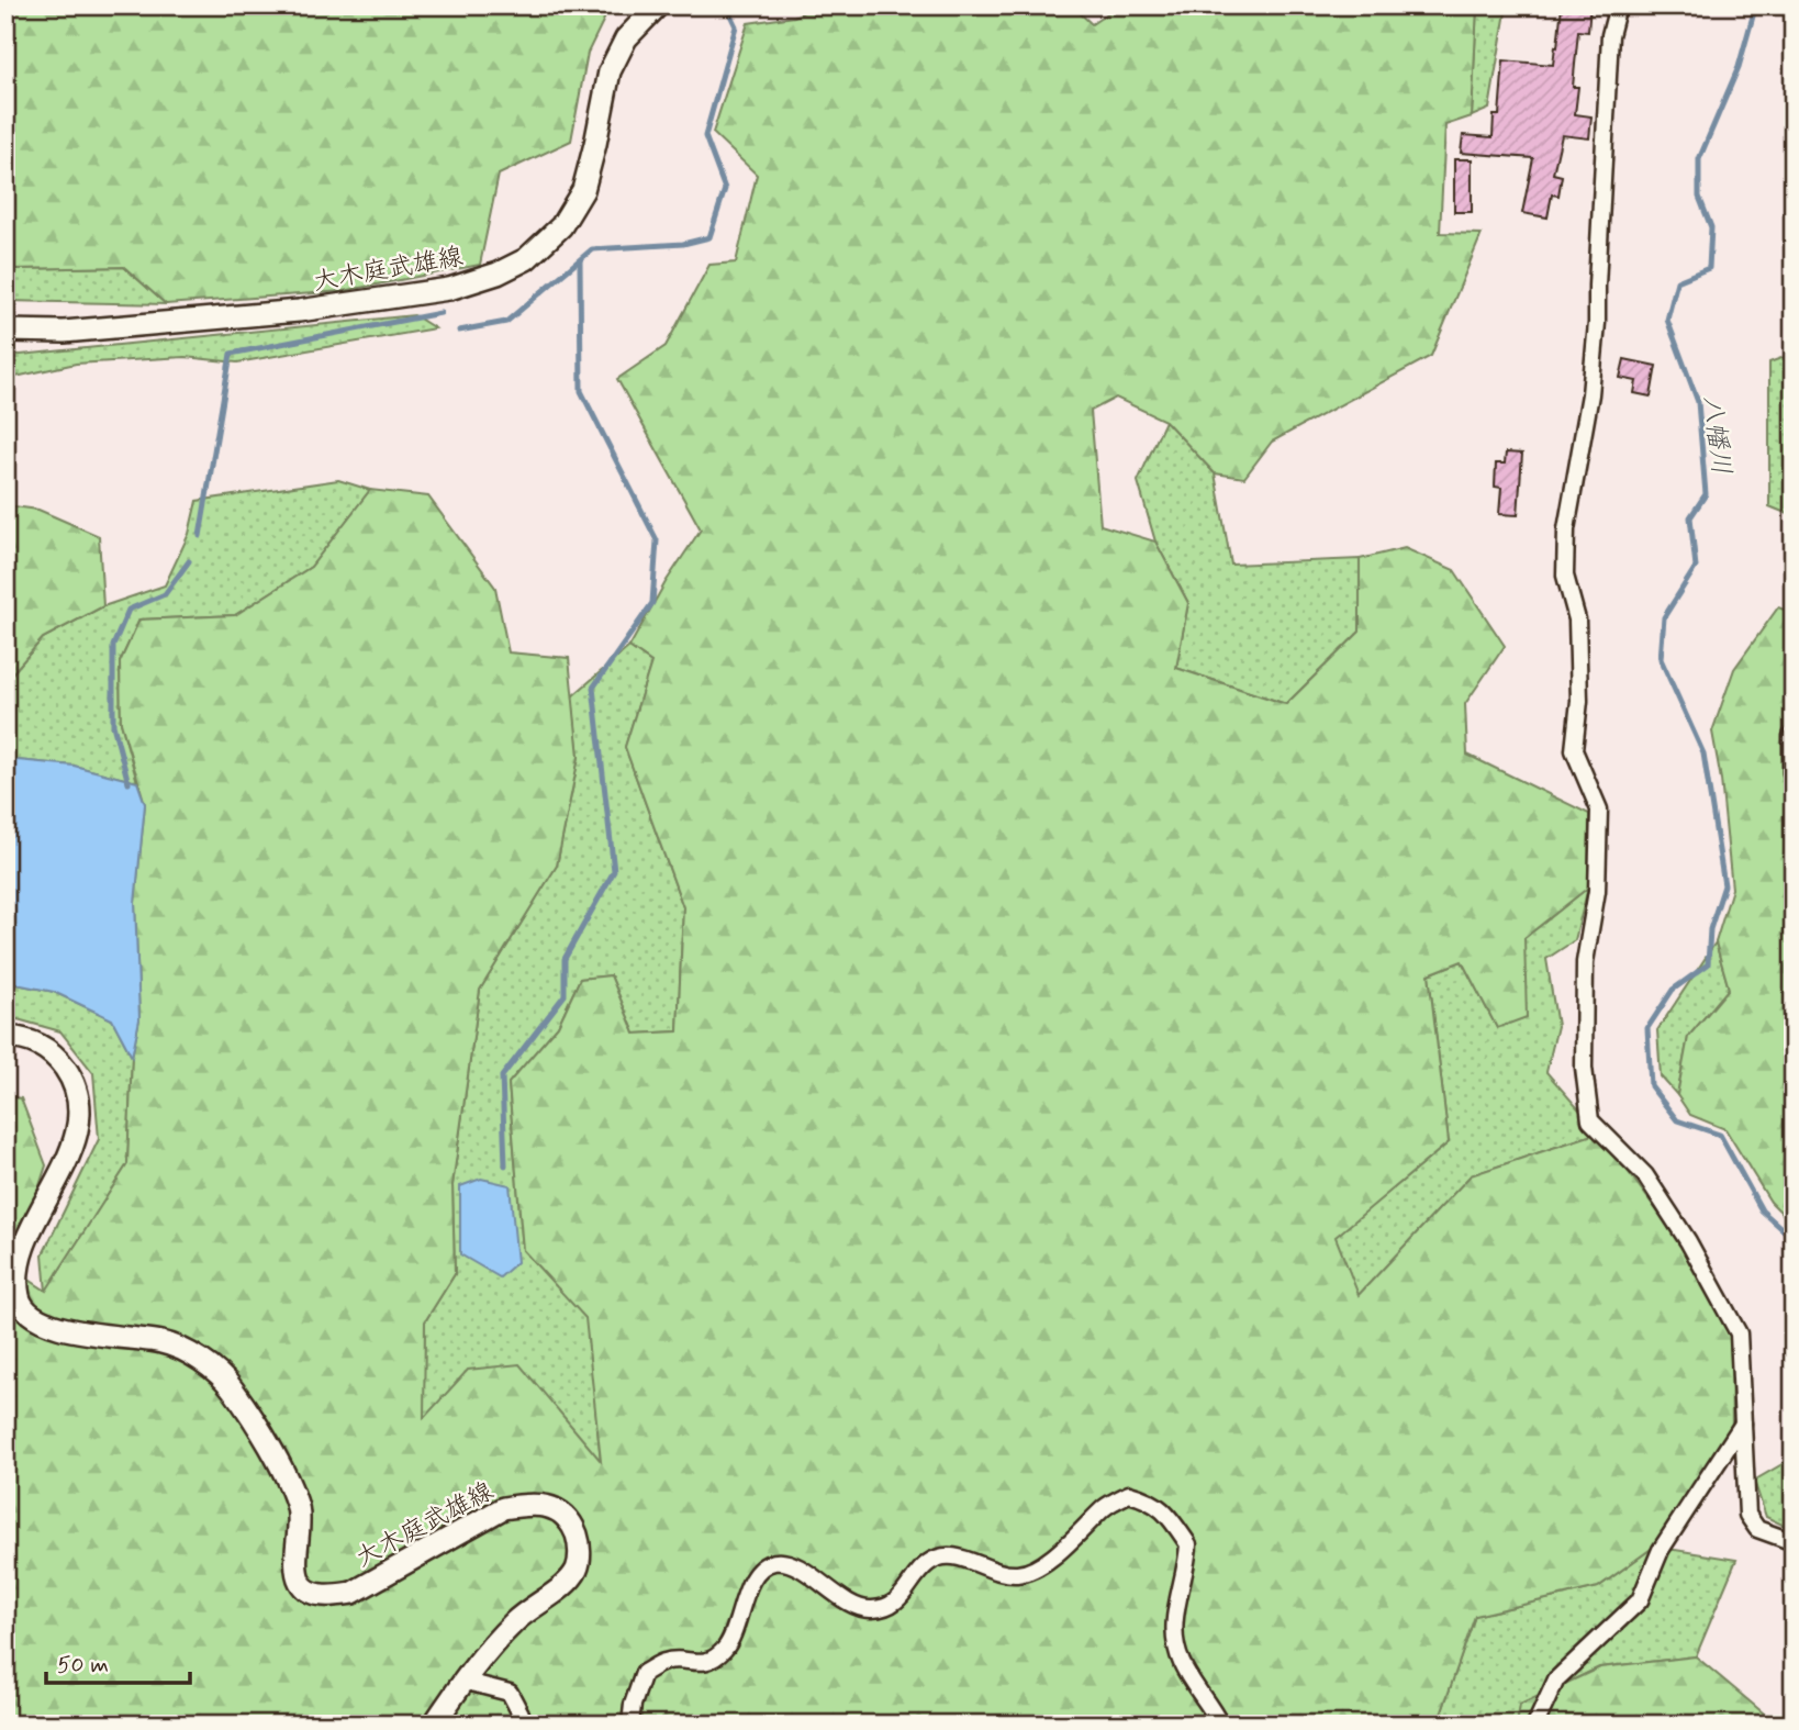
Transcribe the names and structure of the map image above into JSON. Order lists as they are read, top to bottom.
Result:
{
  "streets": {
    "main road": ["大木庭武雄線"]
  },
  "water": ["八幡川"],
  "scale_bar": "50 m"
}
